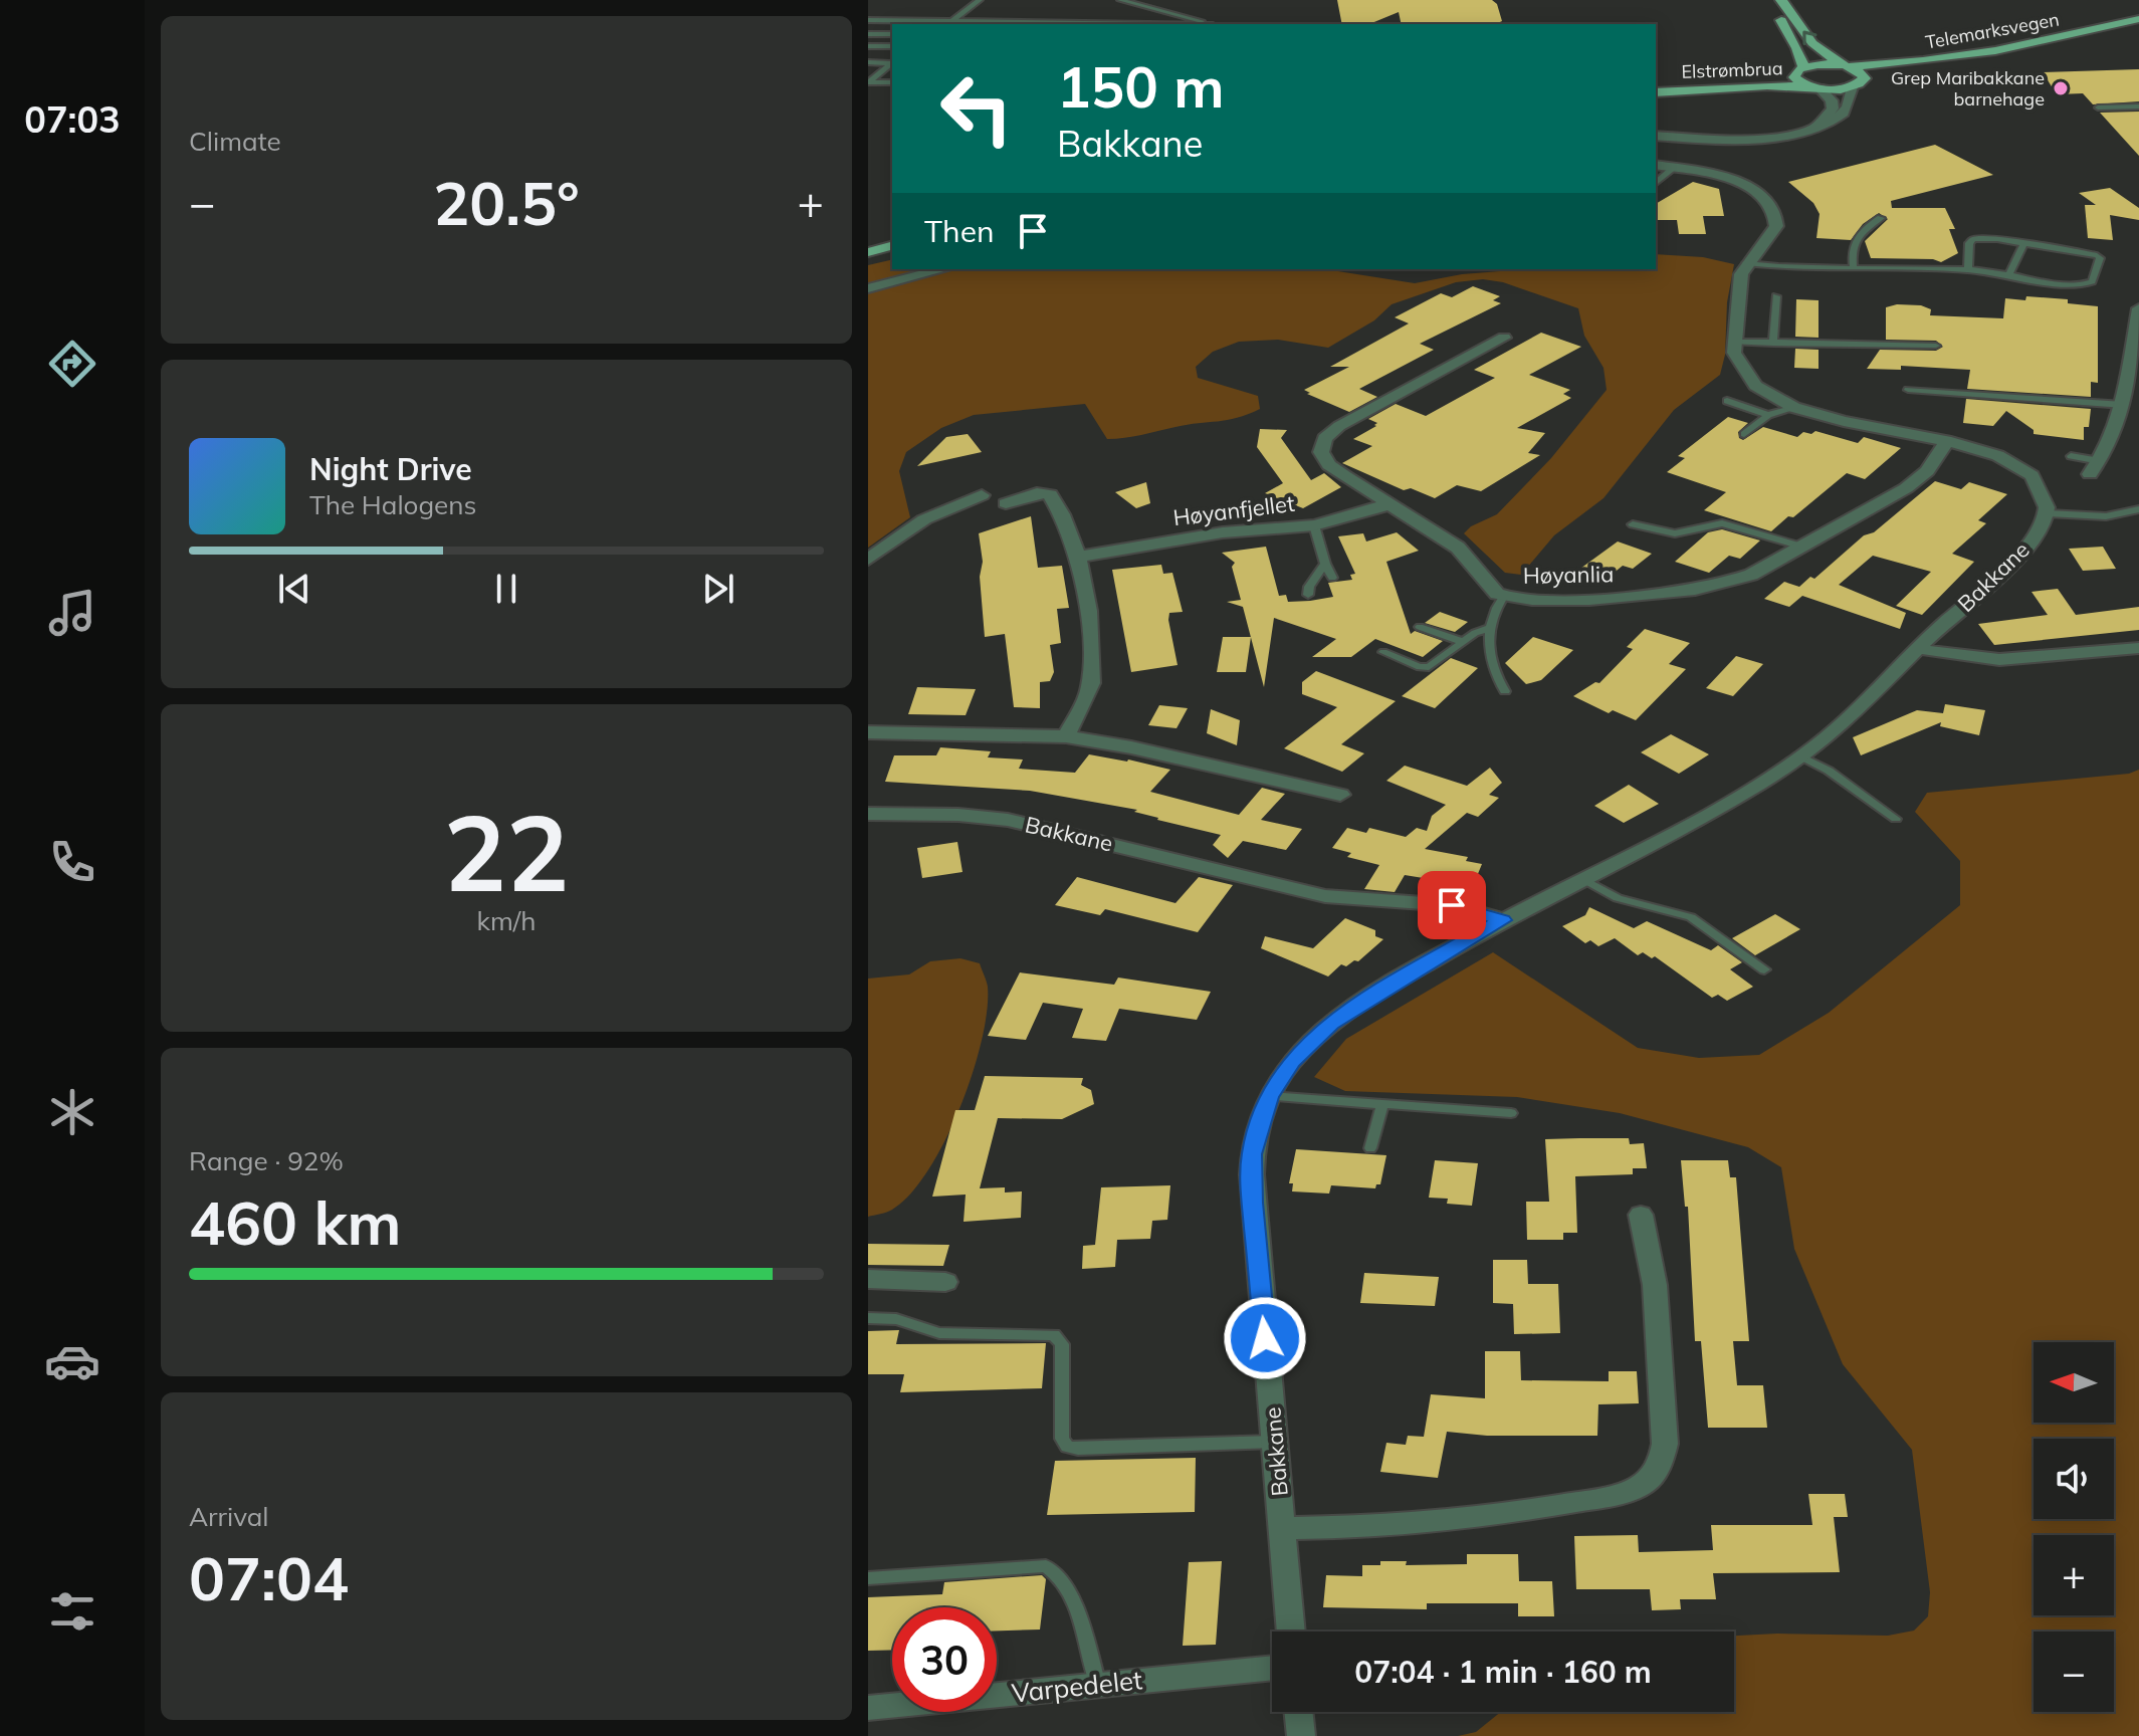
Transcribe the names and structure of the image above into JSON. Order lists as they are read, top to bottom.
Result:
{
  "streets": {
    "main road": ["Telemarksvegen", "Elstrømbrua"],
    "street": [
      "Høyanfjellet",
      "Høyanlia",
      "Bakkane",
      "Varpedelet"
    ]
  },
  "crossings": [
    ["Telemarksvegen", "Elstrømbrua"],
    ["Høyanfjellet", "Høyanlia"]
  ],
  "places": ["Grep Maribakkane barnehage"],
  "north": "left",
  "page": {
    "tabs": "07:03",
    "tile": [
      "Climate",
      ["22", "km/h"],
      ["Range · 92%", "460 km"],
      ["Arrival", "07:04"]
    ],
    "turn": ["150 m", "Bakkane"],
    "heat": ["−", "20.5°", "+"],
    "then": "Then",
    "song": ["Night Drive", "The Halogens"],
    "map_buttons": ["+", "−"],
    "limit": "30",
    "trip": "07:04 · 1 min · 160 m"
  }
}
